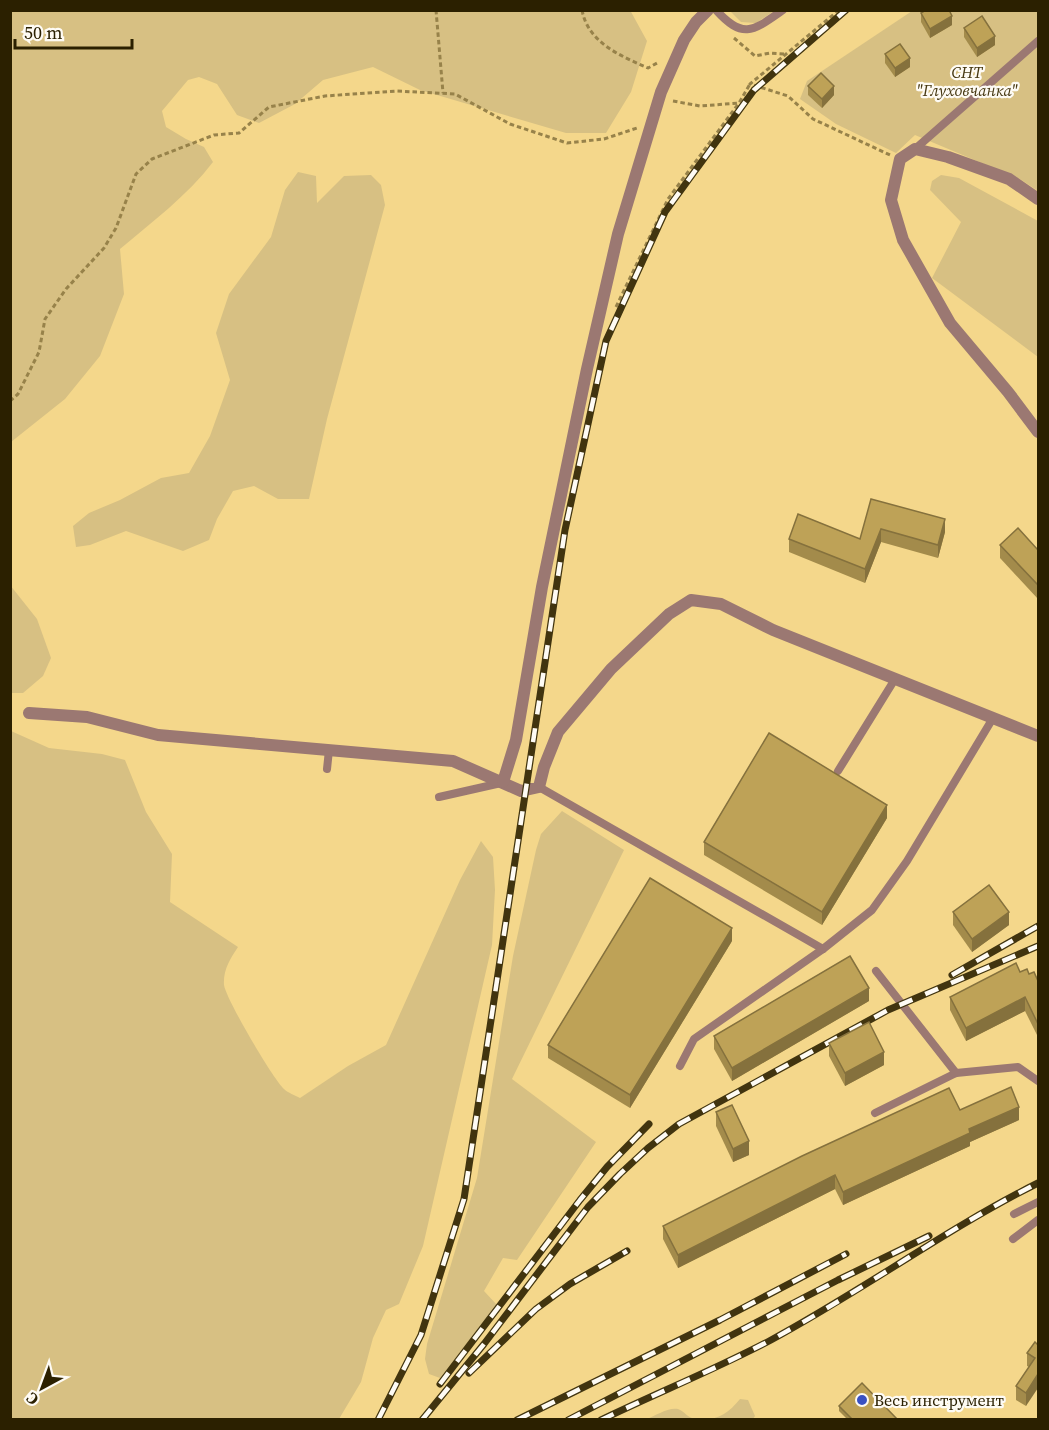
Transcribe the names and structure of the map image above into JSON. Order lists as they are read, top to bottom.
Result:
{
  "parks": ["СНТ \"Глуховчанка\""],
  "places": ["Весь инструмент"],
  "scale_bar": "50 m",
  "north": "bottom left"
}
